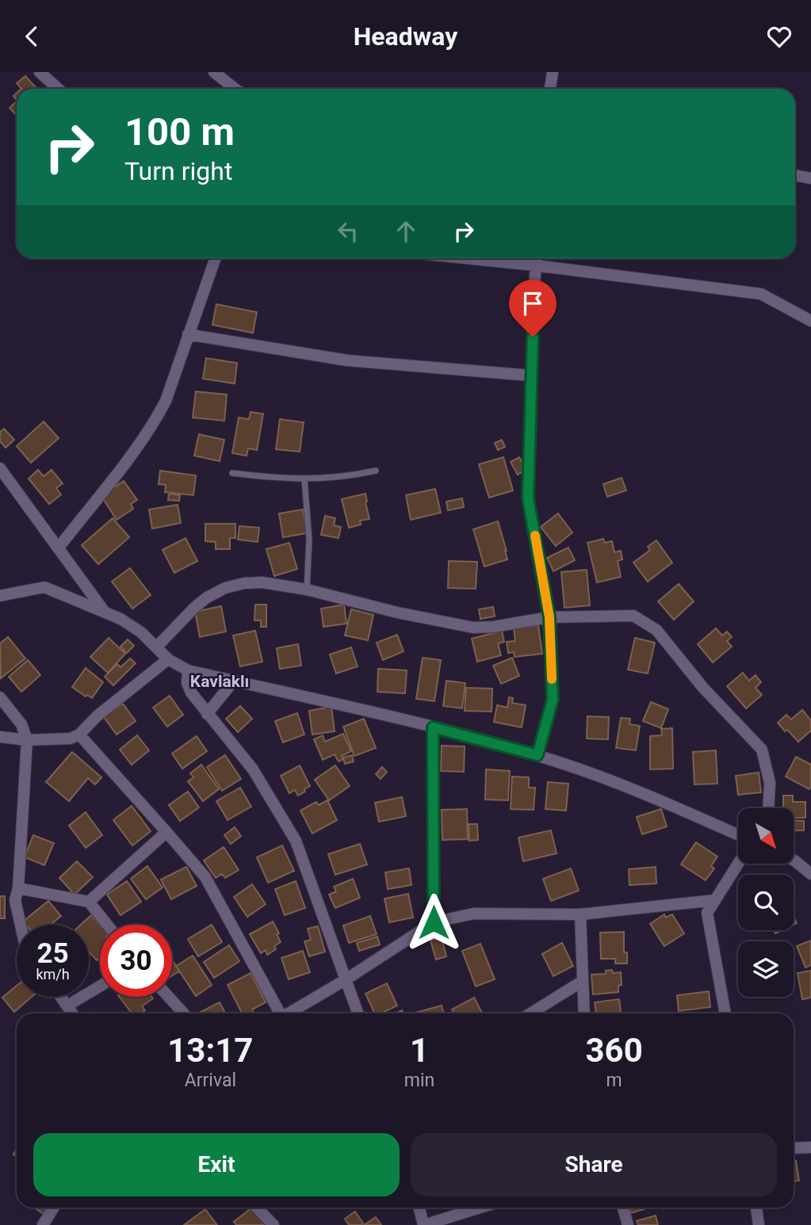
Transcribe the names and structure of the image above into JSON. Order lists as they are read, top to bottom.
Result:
{
  "districts": ["Kavlaklı"],
  "north": "bottom right",
  "page": {
    "header": "Headway",
    "turn": ["100 m", "Turn right"],
    "speed": "25 km/h",
    "limit": "30",
    "eta": [
      "13:17",
      "Arrival",
      "1",
      "min",
      "360",
      "m"
    ],
    "buttons": ["Exit", "Share"]
  }
}
